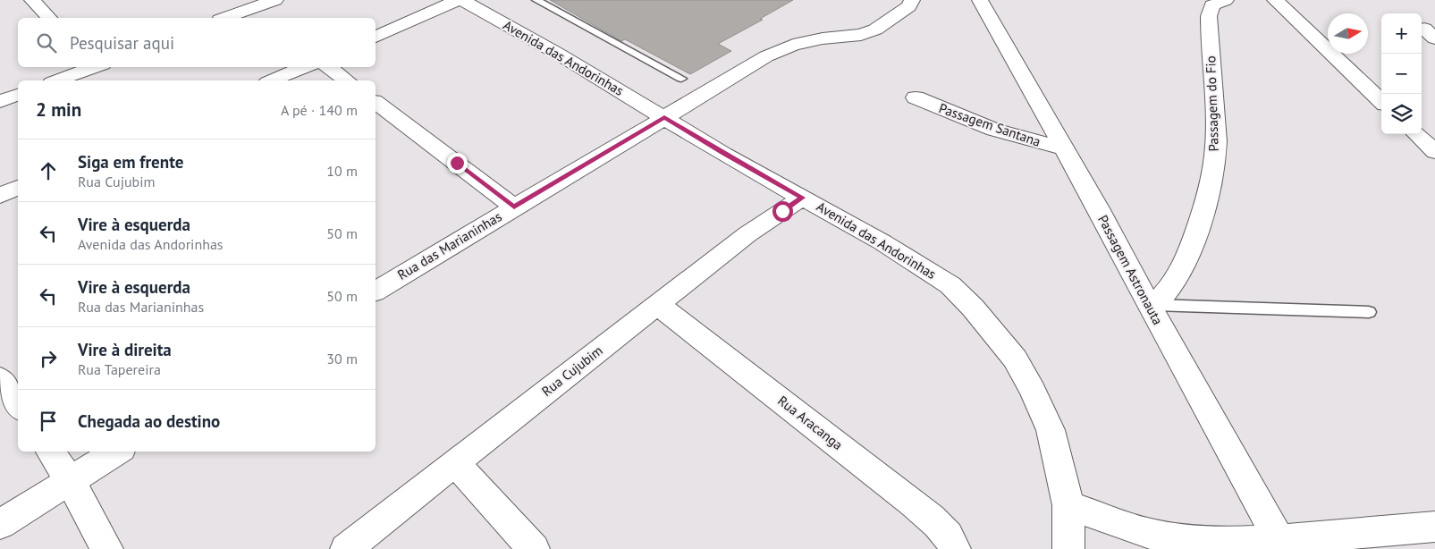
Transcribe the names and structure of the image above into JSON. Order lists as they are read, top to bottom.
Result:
{
  "streets": {
    "street": [
      "Avenida das Andorinhas",
      "Passagem do Fio",
      "Passagem Santana",
      "Rua das Marianinhas",
      "Passagem Astronauta",
      "Rua Cujubim",
      "Rua Aracanga"
    ]
  },
  "crossings": [
    ["Avenida das Andorinhas", "Rua das Marianinhas"],
    ["Avenida das Andorinhas", "Rua Cujubim"],
    ["Passagem do Fio", "Passagem Astronauta"],
    ["Passagem Santana", "Passagem Astronauta"],
    ["Rua Cujubim", "Rua Aracanga"]
  ],
  "north": "right",
  "page": {
    "map_buttons": ["+", "−"],
    "search": "Pesquisar aqui",
    "heading": ["2 min", "A pé · 140 m"],
    "list": [
      ["Siga em frente", "Rua Cujubim", "10 m"],
      ["Vire à esquerda", "Avenida das Andorinhas", "50 m"],
      ["Vire à esquerda", "Rua das Marianinhas", "50 m"],
      ["Vire à direita", "Rua Tapereira", "30 m"],
      "Chegada ao destino"
    ]
  }
}
